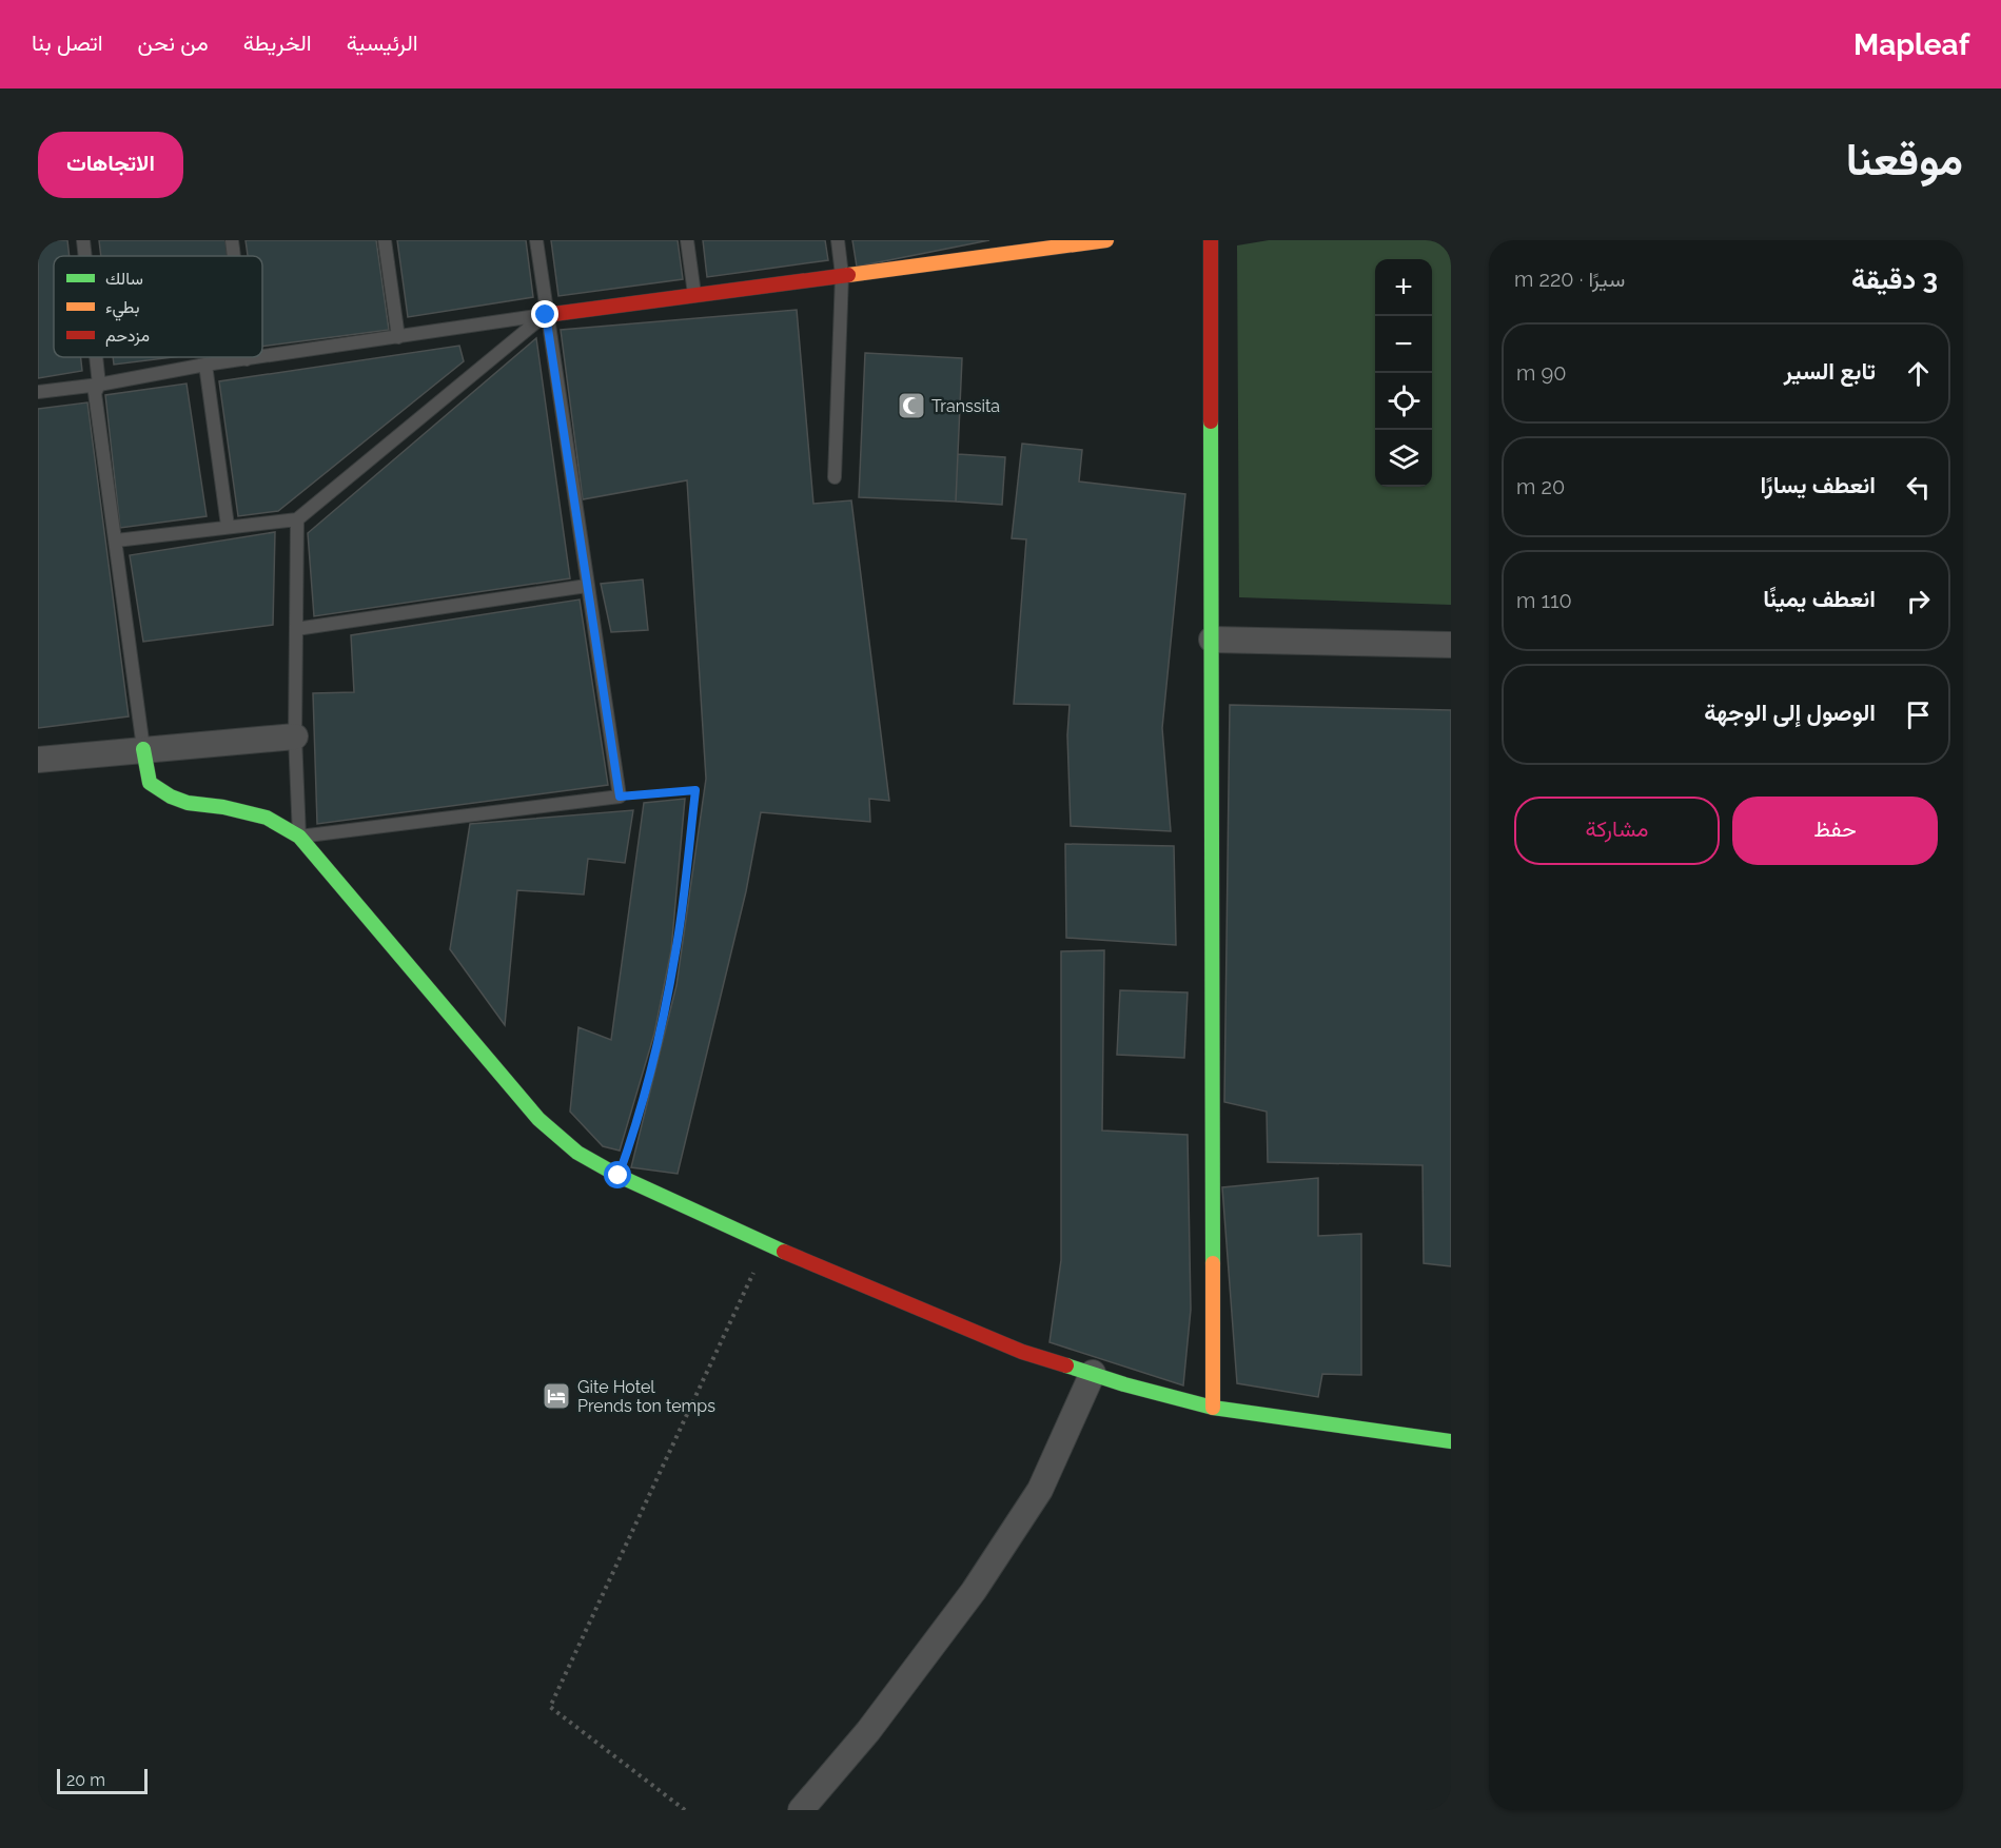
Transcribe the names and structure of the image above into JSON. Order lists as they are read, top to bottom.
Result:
{
  "places": {
    "mosque": ["Transsita"],
    "hotel": ["Gite Hotel Prends ton temps"]
  },
  "legend": ["سالك", "بطيء", "مزدحم"],
  "scale_bar": "20 m",
  "page": {
    "header": "Mapleaf",
    "nav": [
      "الرئيسية",
      "الخريطة",
      "من نحن",
      "اتصل بنا"
    ],
    "title": "موقعنا",
    "buttons": [
      "الاتجاهات",
      ["حفظ", "مشاركة"]
    ],
    "heading": ["3 دقيقة", "سيرًا · 220 m"],
    "map_buttons": ["+", "−"],
    "list": [
      ["تابع السير", "90 m"],
      ["انعطف يسارًا", "20 m"],
      ["انعطف يمينًا", "110 m"],
      "الوصول إلى الوجهة"
    ],
    "scale": "20 m"
  }
}
